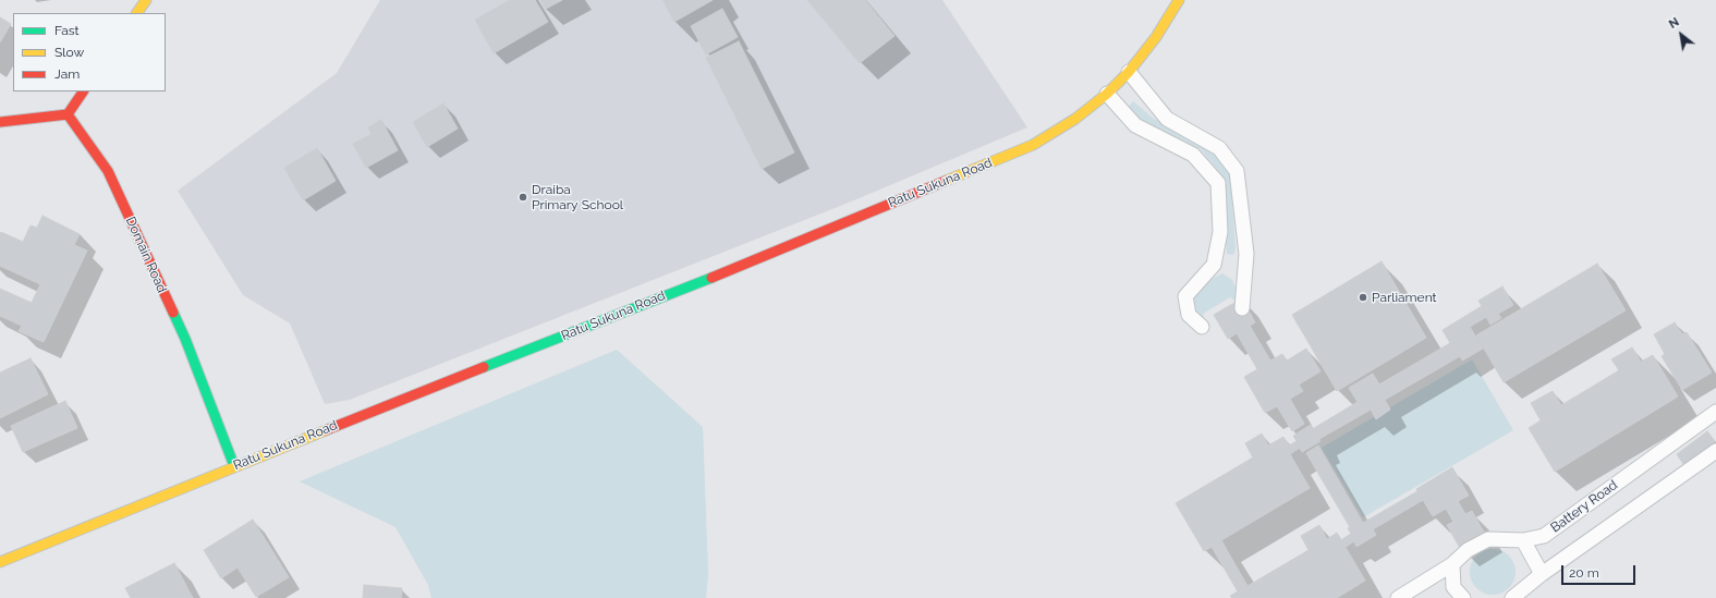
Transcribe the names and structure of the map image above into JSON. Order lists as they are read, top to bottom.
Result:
{
  "streets": {
    "main road": ["Ratu Sukuna Road", "Domain Road"],
    "lane": ["Battery Road"]
  },
  "crossings": [
    ["Ratu Sukuna Road", "Domain Road"]
  ],
  "places": ["Draiba Primary School", "Parliament"],
  "legend": ["Fast", "Slow", "Jam"],
  "scale_bar": "20 m",
  "north": "top left"
}
